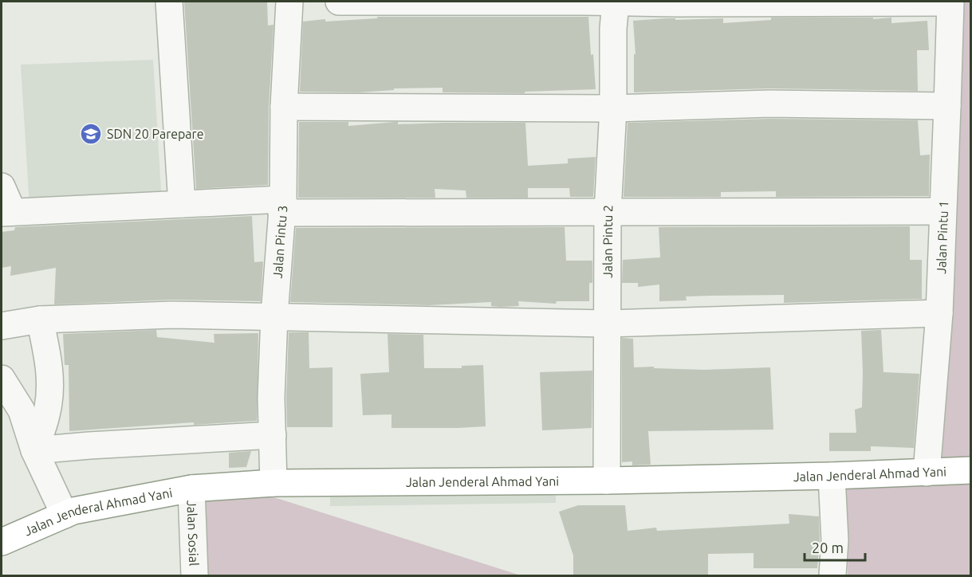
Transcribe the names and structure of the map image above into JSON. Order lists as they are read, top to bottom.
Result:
{
  "streets": {
    "highway": ["Jalan Jenderal Ahmad Yani"],
    "street": [
      "Jalan Pintu 1",
      "Jalan Pintu 2",
      "Jalan Pintu 3",
      "Jalan Sosial"
    ]
  },
  "crossings": [
    ["Jalan Pintu 1", "Jalan Jenderal Ahmad Yani"],
    ["Jalan Pintu 2", "Jalan Jenderal Ahmad Yani"],
    ["Jalan Pintu 3", "Jalan Jenderal Ahmad Yani"],
    ["Jalan Jenderal Ahmad Yani", "Jalan Sosial"]
  ],
  "places": {
    "school or university": ["SDN 20 Parepare"]
  },
  "scale_bar": "20 m"
}
